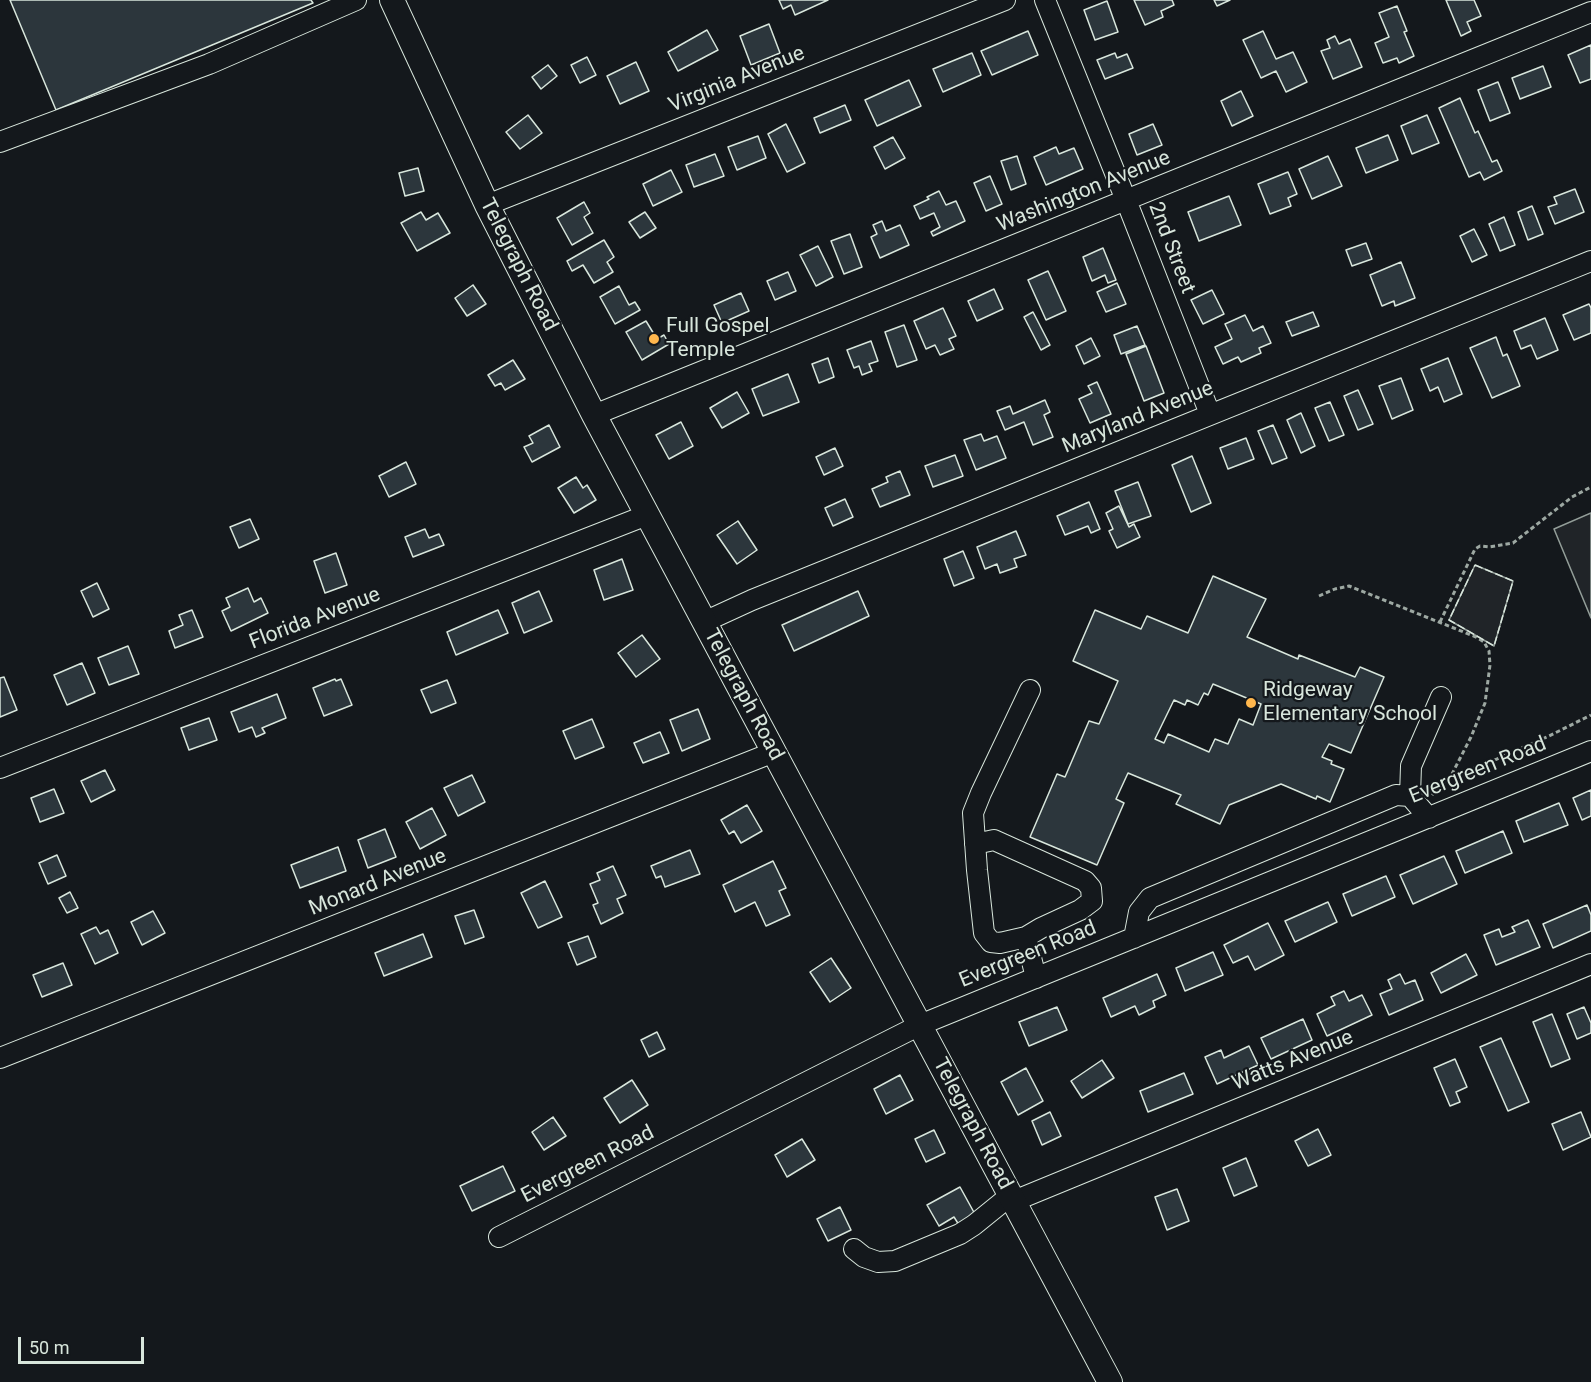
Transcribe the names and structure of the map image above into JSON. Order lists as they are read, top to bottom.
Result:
{
  "streets": {
    "main road": ["Telegraph Road"],
    "street": [
      "Virginia Avenue",
      "Washington Avenue",
      "2nd Street",
      "Maryland Avenue",
      "Florida Avenue",
      "Evergreen Road",
      "Monard Avenue",
      "Watts Avenue"
    ]
  },
  "crossings": [
    ["Virginia Avenue", "Telegraph Road"],
    ["Washington Avenue", "2nd Street"],
    ["Washington Avenue", "Telegraph Road"],
    ["2nd Street", "Maryland Avenue"],
    ["Telegraph Road", "Maryland Avenue"],
    ["Telegraph Road", "Florida Avenue"],
    ["Telegraph Road", "Evergreen Road"],
    ["Telegraph Road", "Monard Avenue"],
    ["Telegraph Road", "Watts Avenue"]
  ],
  "places": ["Full Gospel Temple", "Ridgeway Elementary School"],
  "scale_bar": "50 m"
}
